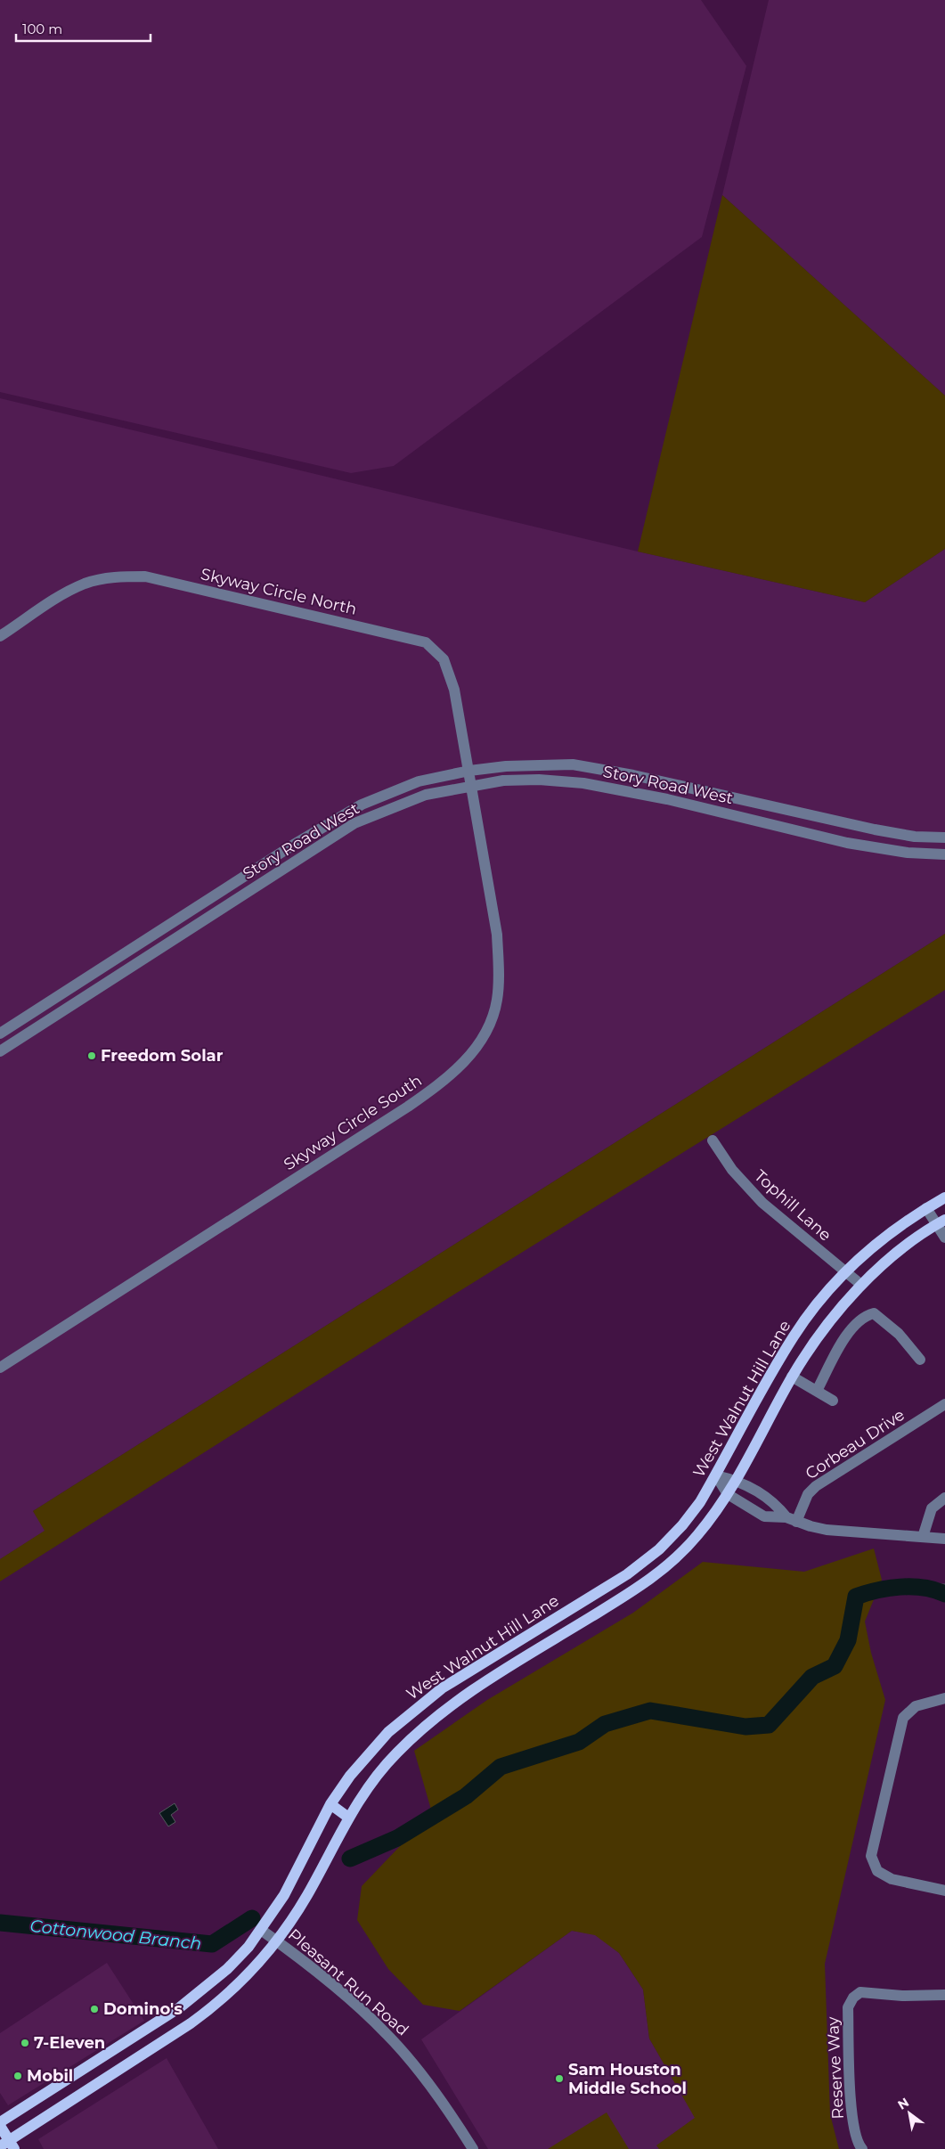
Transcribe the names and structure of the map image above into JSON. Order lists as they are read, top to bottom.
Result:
{
  "streets": {
    "main road": ["West Walnut Hill Lane"],
    "street": [
      "Skyway Circle North",
      "Story Road West",
      "Skyway Circle South",
      "Tophill Lane",
      "Corbeau Drive",
      "Pleasant Run Road",
      "Reserve Way"
    ]
  },
  "crossings": [
    ["Skyway Circle North", "Story Road West"],
    ["Skyway Circle North", "Skyway Circle South"],
    ["Story Road West", "Skyway Circle South"],
    ["Tophill Lane", "West Walnut Hill Lane"],
    ["West Walnut Hill Lane", "Pleasant Run Road"]
  ],
  "water": ["Cottonwood Branch"],
  "places": [
    "Freedom Solar",
    "Domino's",
    "7-Eleven",
    "Mobil",
    "Sam Houston Middle School"
  ],
  "scale_bar": "100 m",
  "north": "top left"
}
